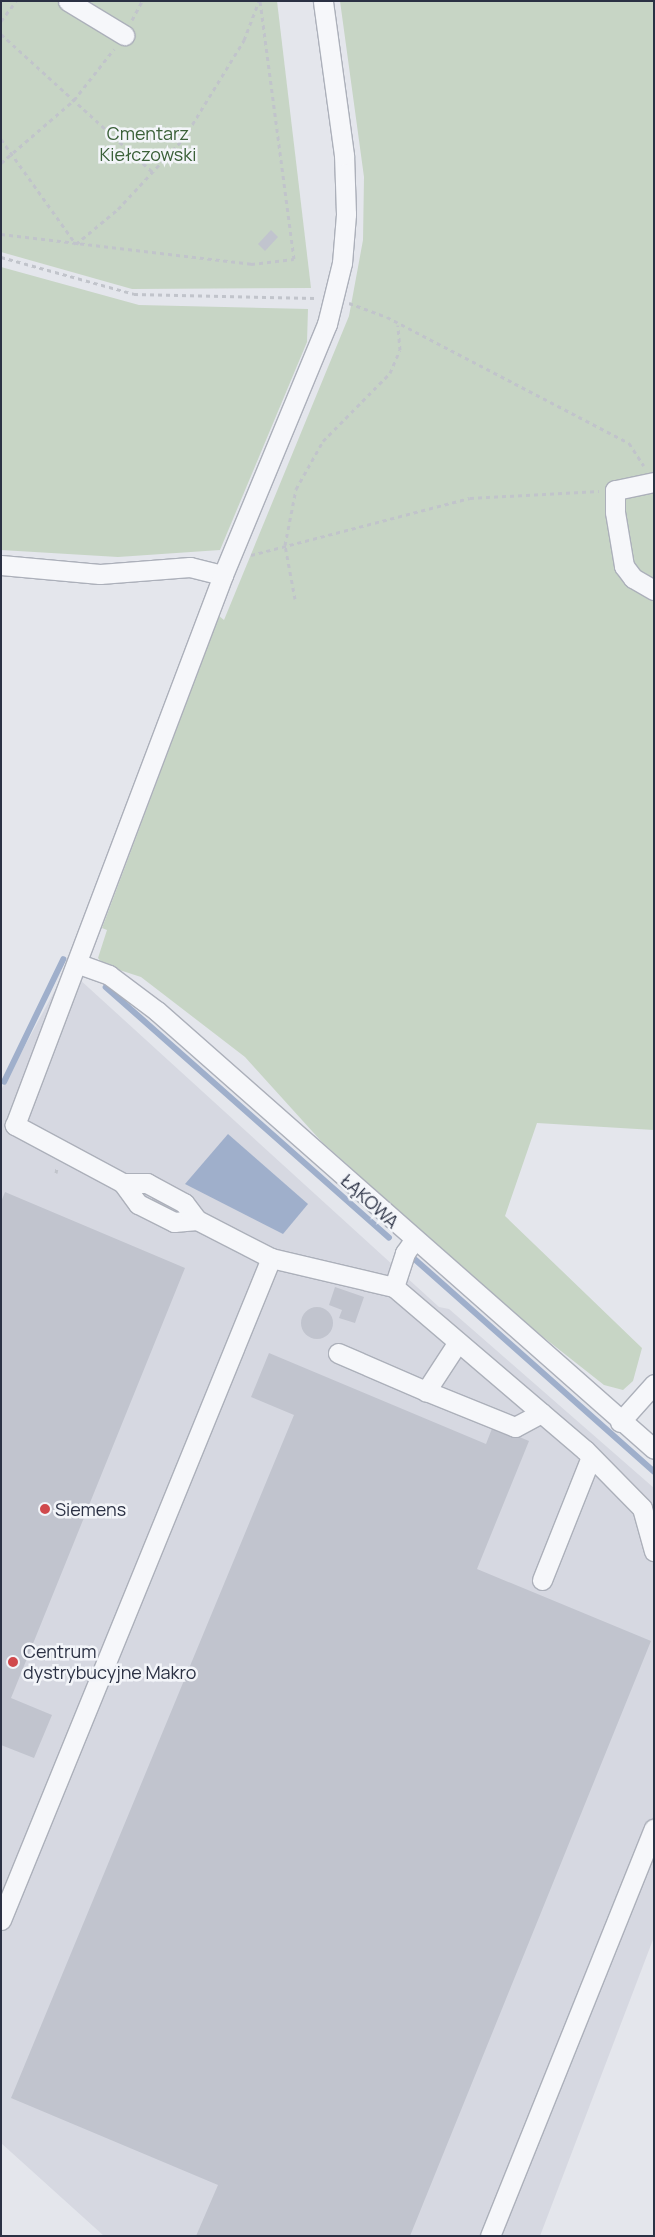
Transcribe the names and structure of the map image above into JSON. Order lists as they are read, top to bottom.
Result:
{
  "streets": {
    "street": ["ŁĄKOWA"]
  },
  "parks": ["Cmentarz Kiełczowski"],
  "places": ["Siemens", "Centrum dystrybucyjne Makro"]
}
